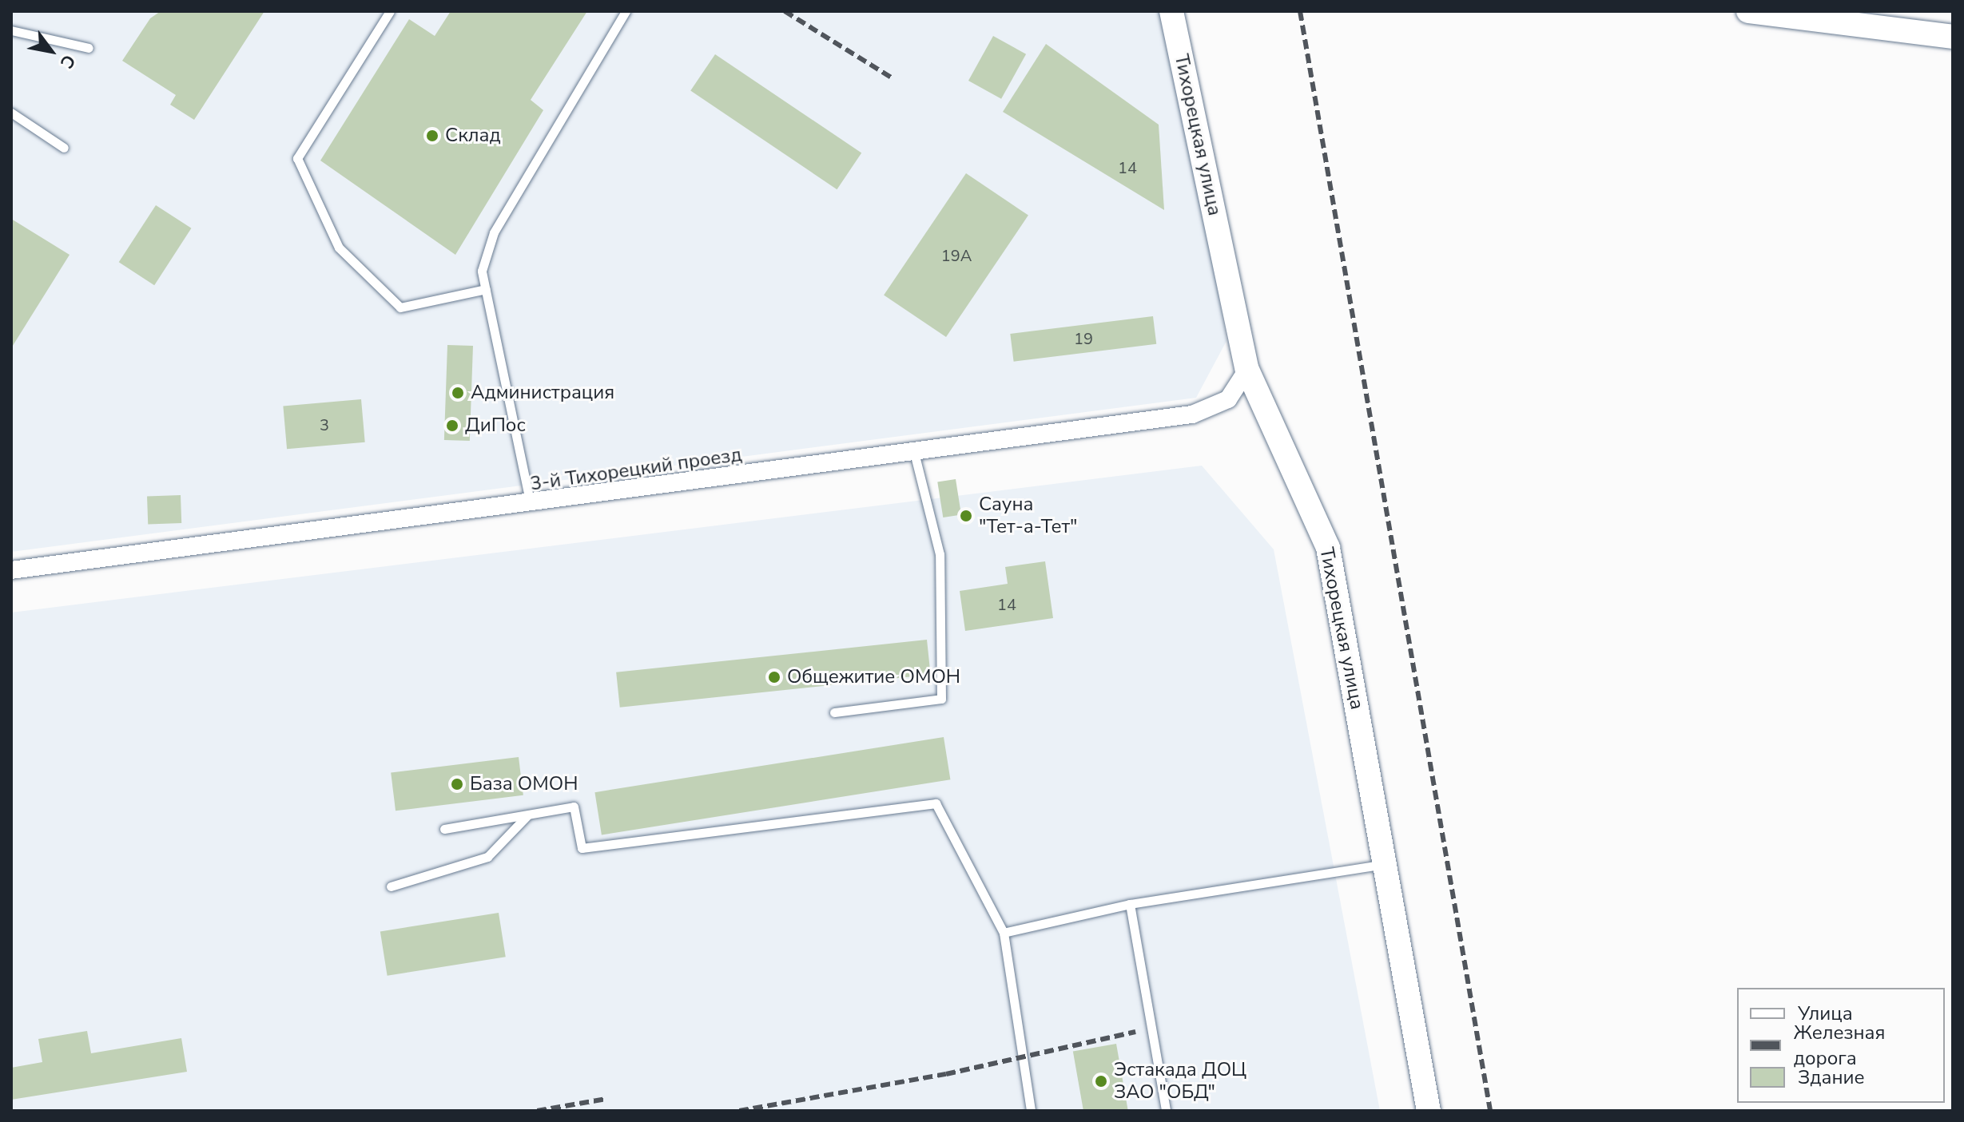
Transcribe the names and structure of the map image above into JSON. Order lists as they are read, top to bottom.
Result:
{
  "streets": {
    "street": ["Тихорецкая улица", "3-й Тихорецкий проезд"]
  },
  "crossings": [
    ["Тихорецкая улица", "3-й Тихорецкий проезд"]
  ],
  "places": [
    "Склад",
    "Администрация",
    "ДиПос",
    "Сауна \"Тет-а-Тет\"",
    "Общежитие ОМОН",
    "База ОМОН",
    "Эстакада ДОЦ ЗАО \"ОБД\""
  ],
  "house_numbers": [
    "14",
    "19А",
    "19",
    "3",
    "14"
  ],
  "legend": ["Улица", "Железная дорога", "Здание"],
  "north": "bottom right"
}
